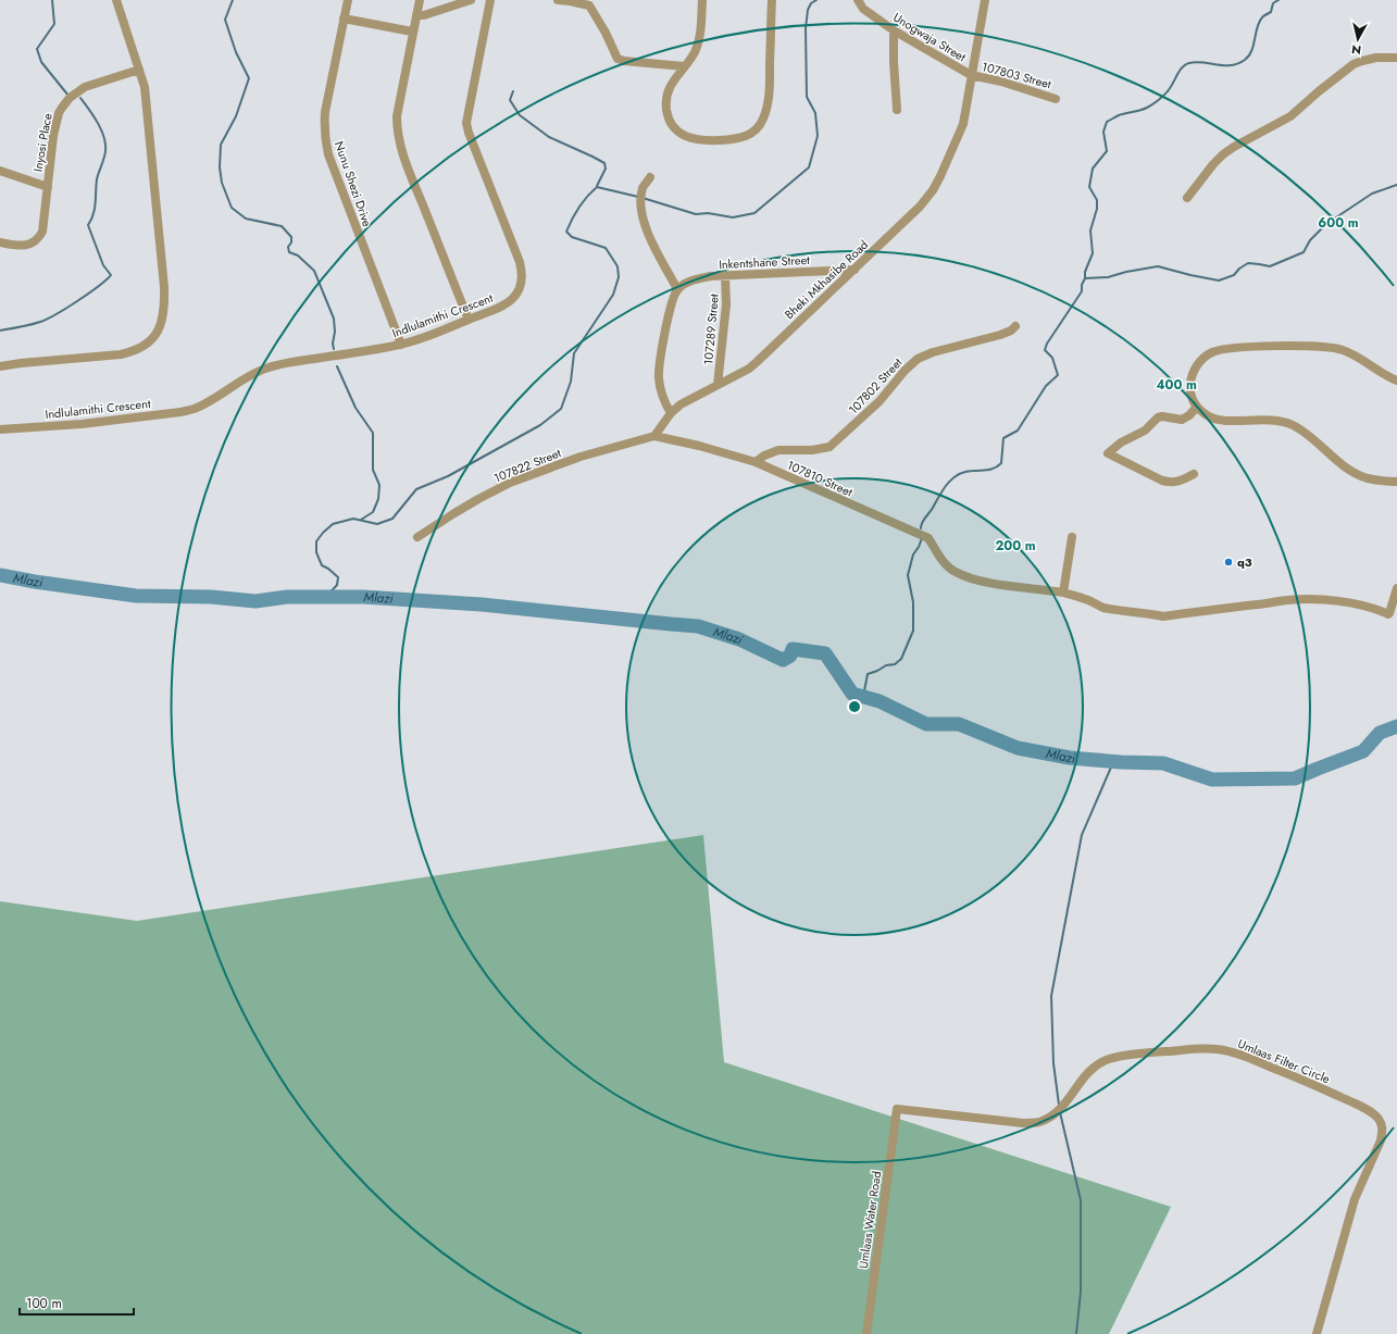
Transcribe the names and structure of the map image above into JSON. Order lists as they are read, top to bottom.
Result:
{
  "streets": {
    "street": [
      "Unogwaja Street",
      "107803 Street",
      "Inyosi Place",
      "Nunu Shezi Drive",
      "Inkentshane Street",
      "Bheki Mkhasibe Road",
      "Indlulamithi Crescent",
      "107289 Street",
      "107802 Street",
      "107822 Street",
      "107810 Street",
      "Umlaas Filter Circle",
      "Umlaas Water Road"
    ]
  },
  "crossings": [
    ["Unogwaja Street", "107803 Street"],
    ["Unogwaja Street", "Bheki Mkhasibe Road"],
    ["107803 Street", "Bheki Mkhasibe Road"],
    ["Nunu Shezi Drive", "Indlulamithi Crescent"],
    ["Inkentshane Street", "Bheki Mkhasibe Road"],
    ["Inkentshane Street", "107289 Street"],
    ["Bheki Mkhasibe Road", "107289 Street"],
    ["Bheki Mkhasibe Road", "107822 Street"],
    ["Bheki Mkhasibe Road", "107810 Street"],
    ["107802 Street", "107810 Street"],
    ["107822 Street", "107810 Street"],
    ["Umlaas Filter Circle", "Umlaas Water Road"]
  ],
  "water": ["Mlazi"],
  "places": ["q3"],
  "scale_bar": "100 m",
  "north": "bottom",
  "rings": ["600 m", "400 m", "200 m"]
}
